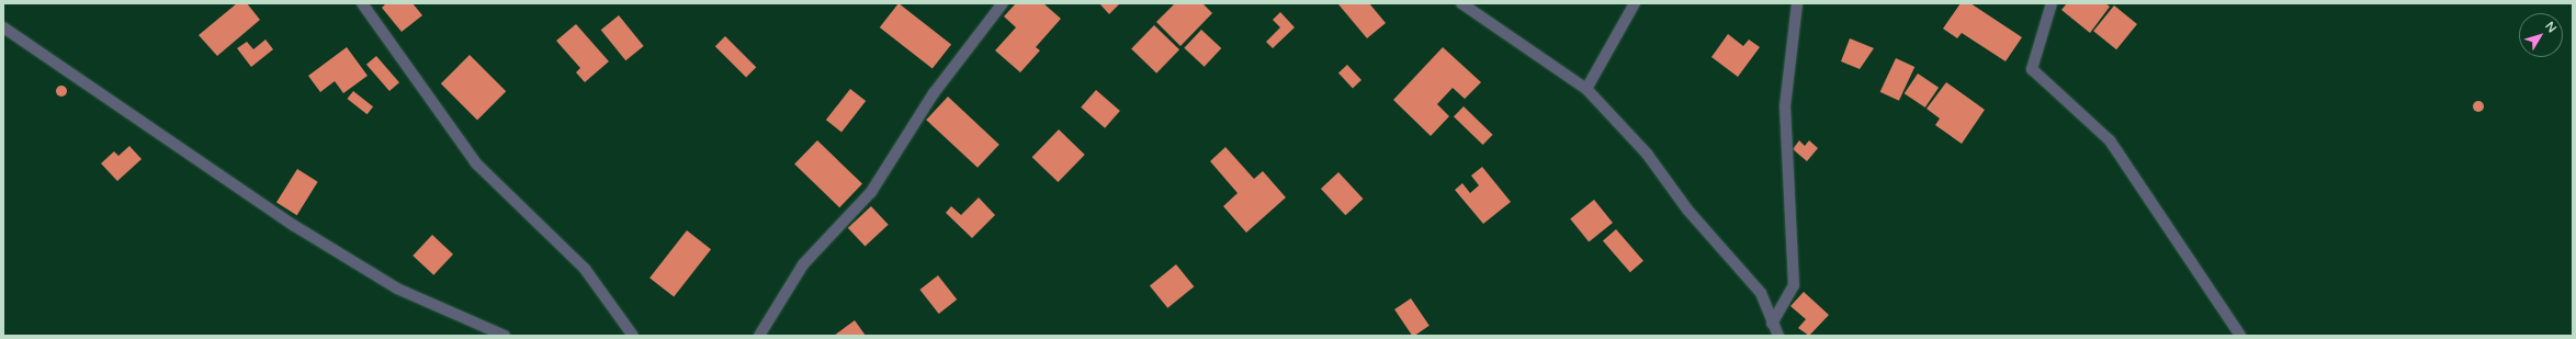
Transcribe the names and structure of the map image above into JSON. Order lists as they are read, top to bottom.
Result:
{
  "north": "top right"
}
